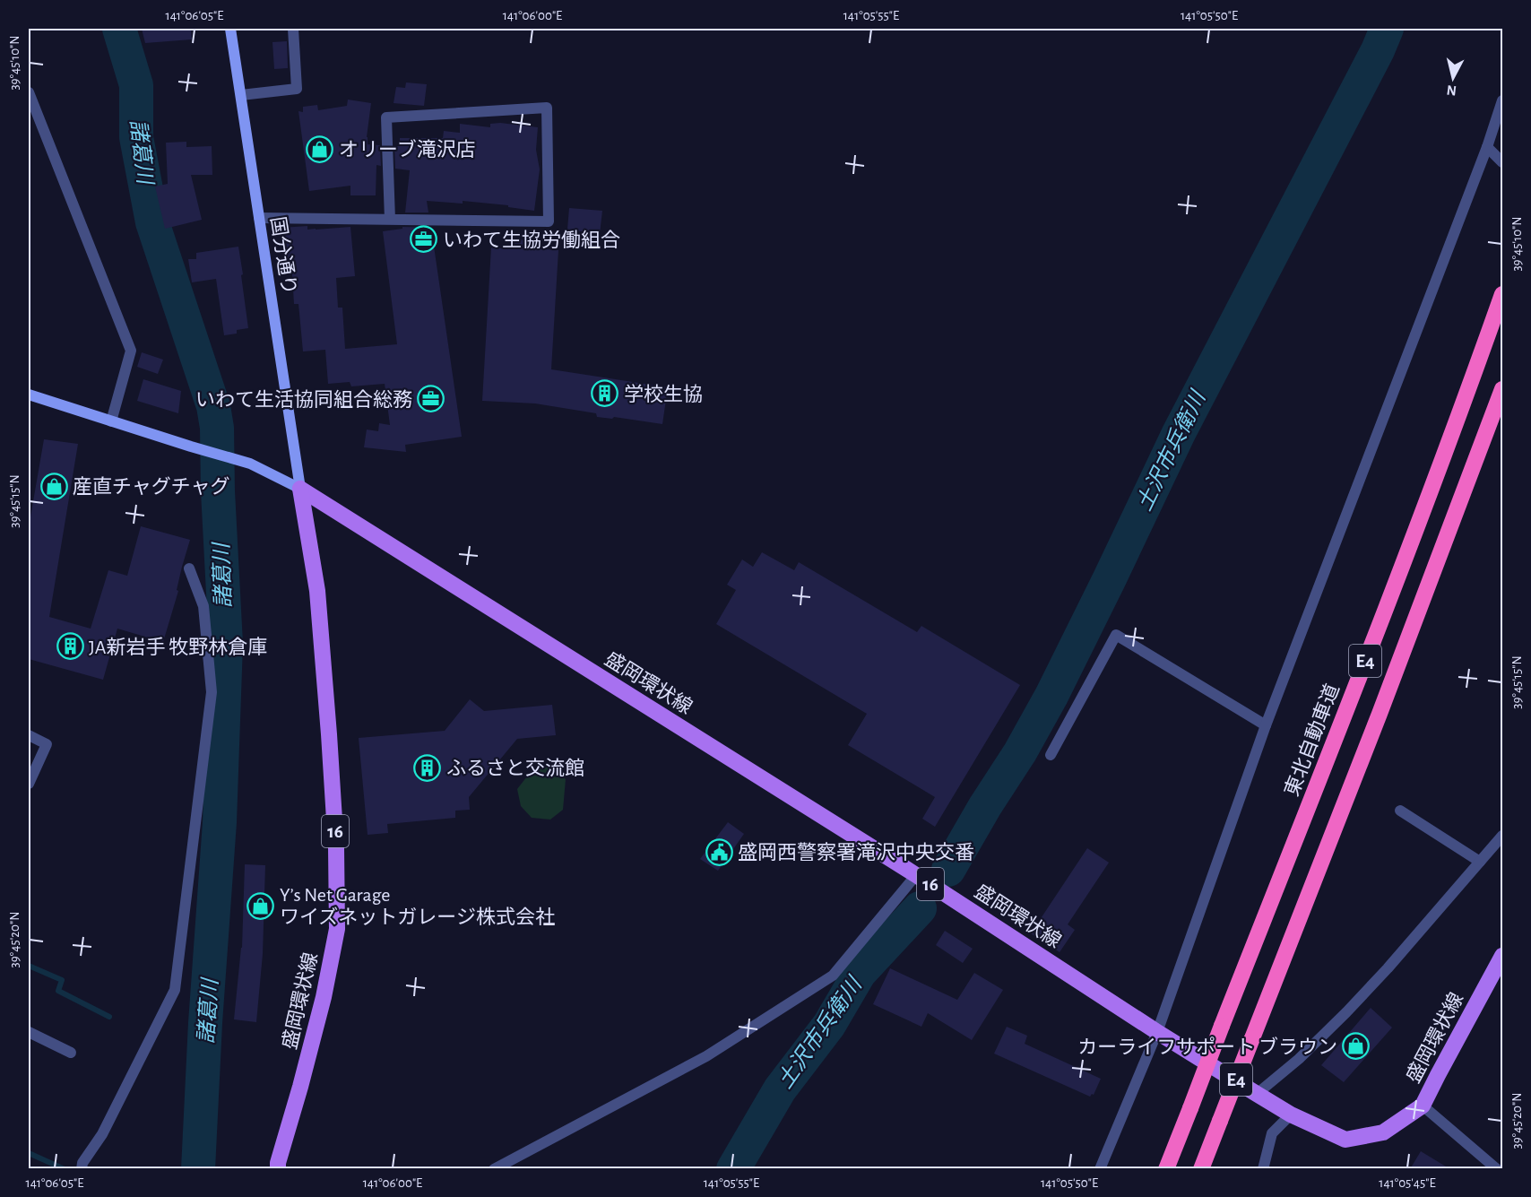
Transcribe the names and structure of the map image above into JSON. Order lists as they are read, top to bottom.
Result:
{
  "streets": {
    "highway": ["E4", "東北自動車道"],
    "main road": ["盛岡環状線", "16"],
    "street": ["国分通り"]
  },
  "crossings": [
    ["国分通り", "盛岡環状線"]
  ],
  "water": ["諸葛川", "土沢市兵衛川"],
  "places": {
    "shop": [
      "オリーブ滝沢店",
      "産直チャグチャグ",
      "Y’s Net Garage ワイズネットガレージ株式会社",
      "カーライフサポート ブラウン"
    ],
    "office": ["いわて生協労働組合", "いわて生活協同組合総務"],
    "building": ["学校生協", "JA新岩手 牧野林倉庫", "ふるさと交流館"],
    "public building": ["盛岡西警察署滝沢中央交番"]
  },
  "north": "bottom",
  "coordinates": [
    "141°06'05\"E",
    "141°06'00\"E",
    "141°05'55\"E",
    "141°05'50\"E",
    "39°45'10\"N",
    "39°45'15\"N",
    "39°45'20\"N",
    "141°05'45\"E"
  ]
}
